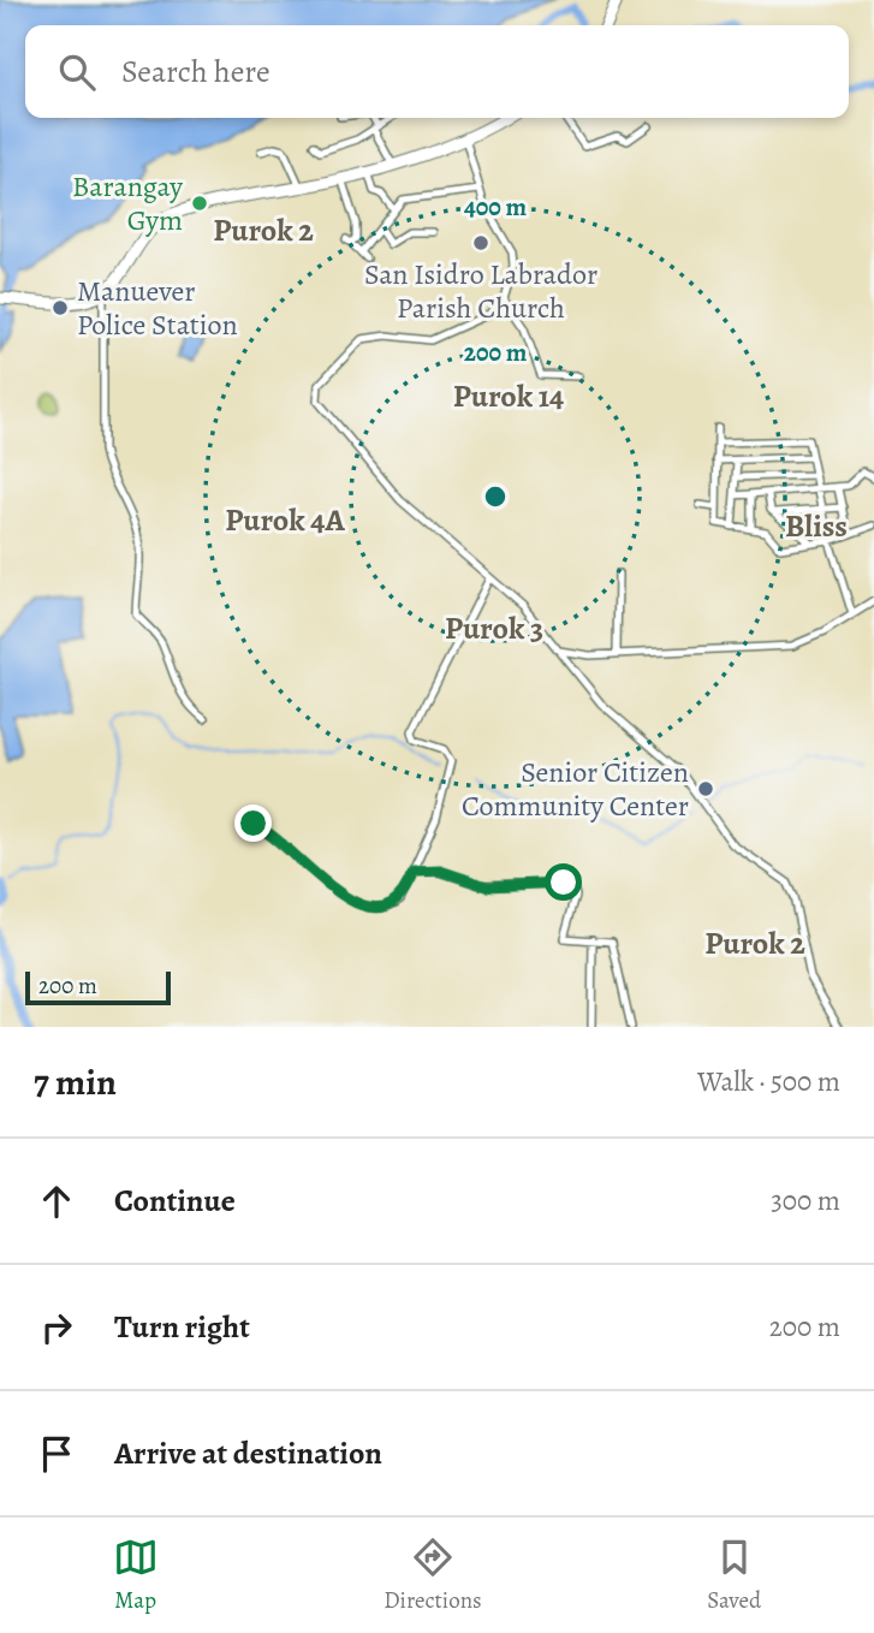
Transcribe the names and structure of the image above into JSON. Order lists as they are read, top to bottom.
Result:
{
  "districts": [
    "Purok 2",
    "Purok 14",
    "Purok 4A",
    "Bliss",
    "Purok 3",
    "Purok 2"
  ],
  "places": [
    "Barangay Gym",
    "San Isidro Labrador Parish Church",
    "Manuever Police Station",
    "Senior Citizen Community Center"
  ],
  "scale_bar": "200 m",
  "page": {
    "search": "Search here",
    "scale": "200 m",
    "heading": ["7 min", "Walk · 500 m"],
    "list": [
      ["Continue", "300 m"],
      ["Turn right", "200 m"],
      "Arrive at destination"
    ],
    "nav": ["Map", "Directions", "Saved"]
  },
  "rings": ["400 m", "200 m"]
}
